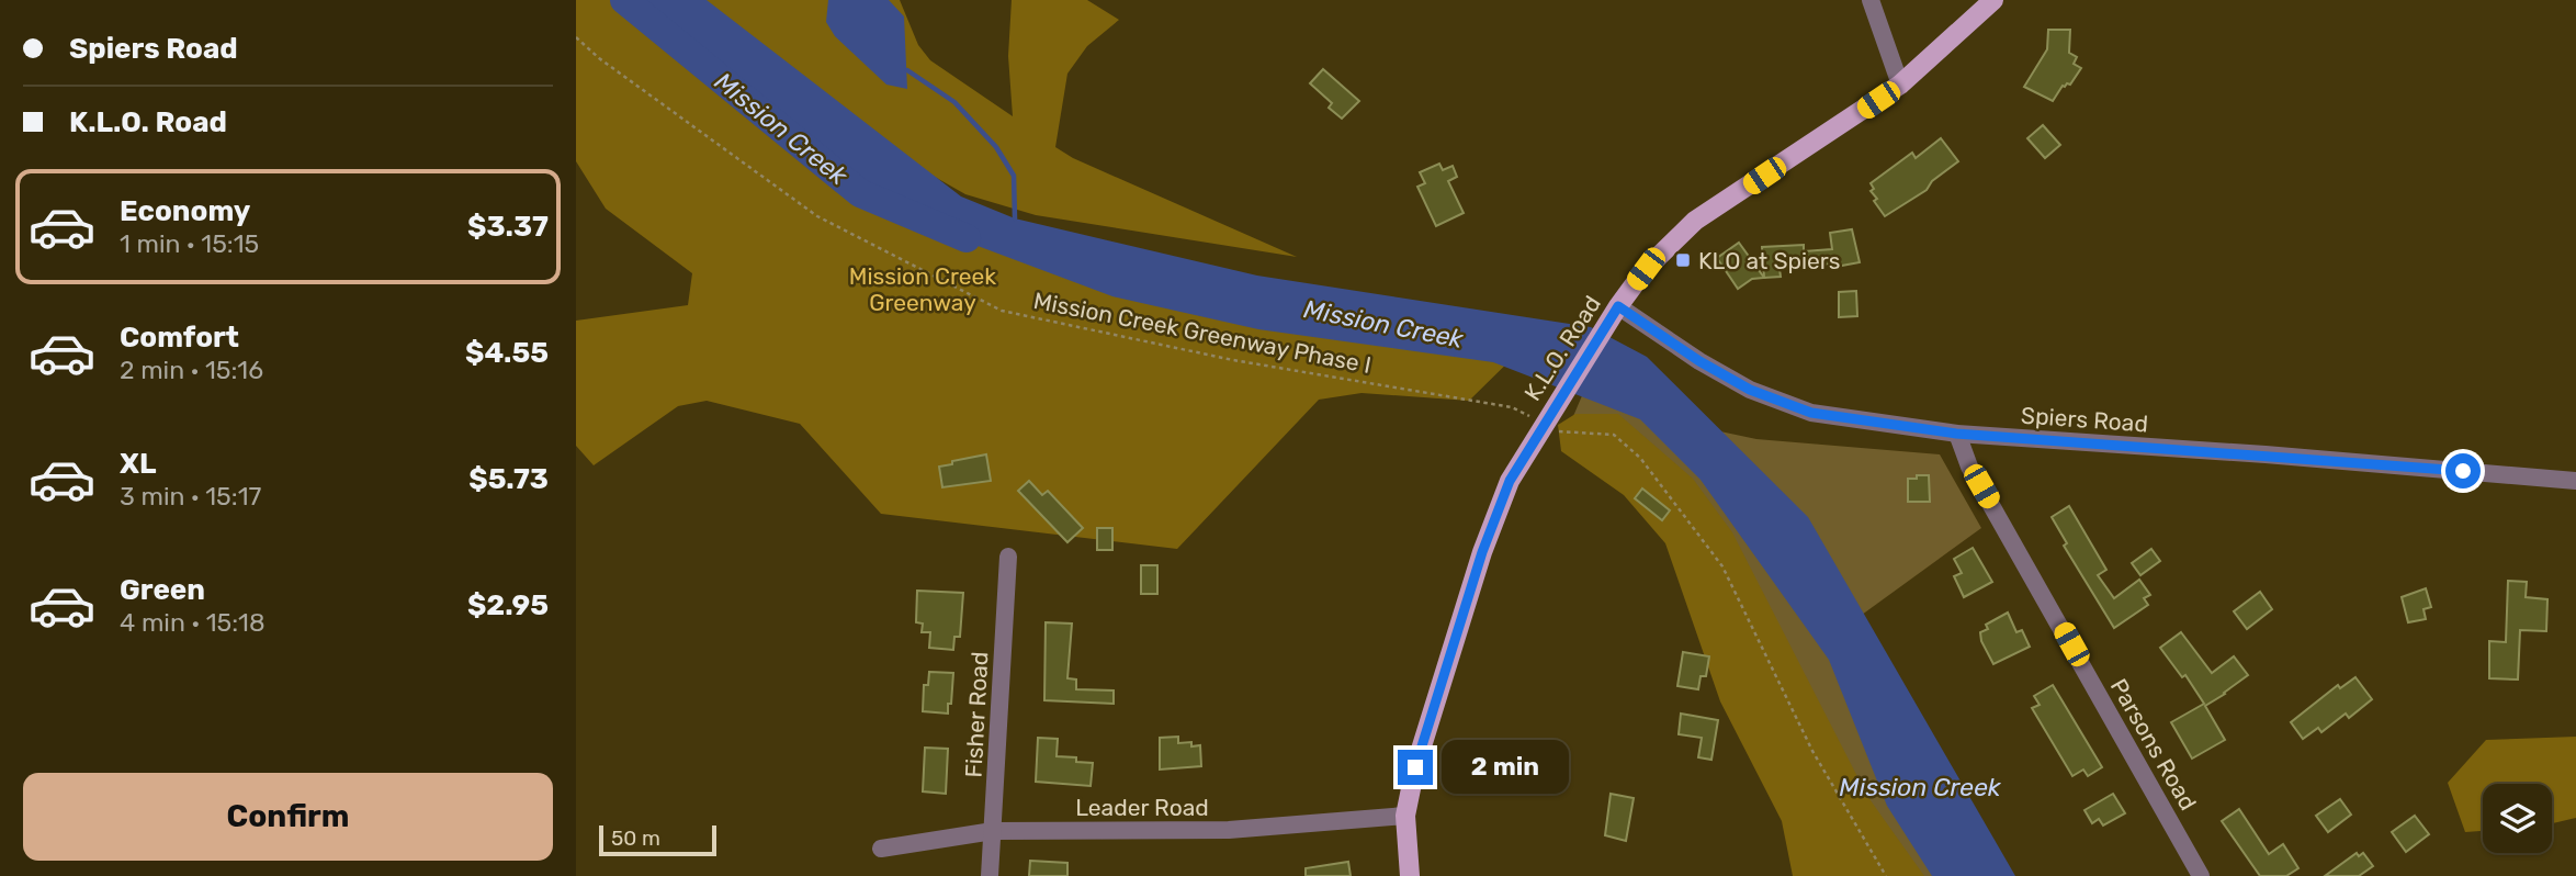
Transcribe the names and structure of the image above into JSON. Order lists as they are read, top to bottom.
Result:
{
  "streets": {
    "main road": ["K.L.O. Road"],
    "street": [
      "Spiers Road",
      "Fisher Road",
      "Parsons Road",
      "Leader Road"
    ],
    "path": ["Mission Creek Greenway Phase I"]
  },
  "crossings": [
    ["Mission Creek Greenway Phase I", "K.L.O. Road"],
    ["K.L.O. Road", "Spiers Road"],
    ["K.L.O. Road", "Leader Road"],
    ["Spiers Road", "Parsons Road"],
    ["Fisher Road", "Leader Road"]
  ],
  "water": ["Mission Creek"],
  "parks": ["Mission Creek Greenway"],
  "places": {
    "transit": ["KLO at Spiers"]
  },
  "scale_bar": "50 m",
  "page": {
    "banner": ["Spiers Road", "K.L.O. Road"],
    "list": [
      {
        "name": "Economy",
        "note": "1 min · 15:15",
        "value": "$3.37"
      },
      {
        "name": "Comfort",
        "note": "2 min · 15:16",
        "value": "$4.55"
      },
      {
        "name": "XL",
        "note": "3 min · 15:17",
        "value": "$5.73"
      },
      {
        "name": "Green",
        "note": "4 min · 15:18",
        "value": "$2.95"
      }
    ],
    "bubble": "2 min",
    "buttons": "Confirm",
    "scale": "50 m"
  }
}
